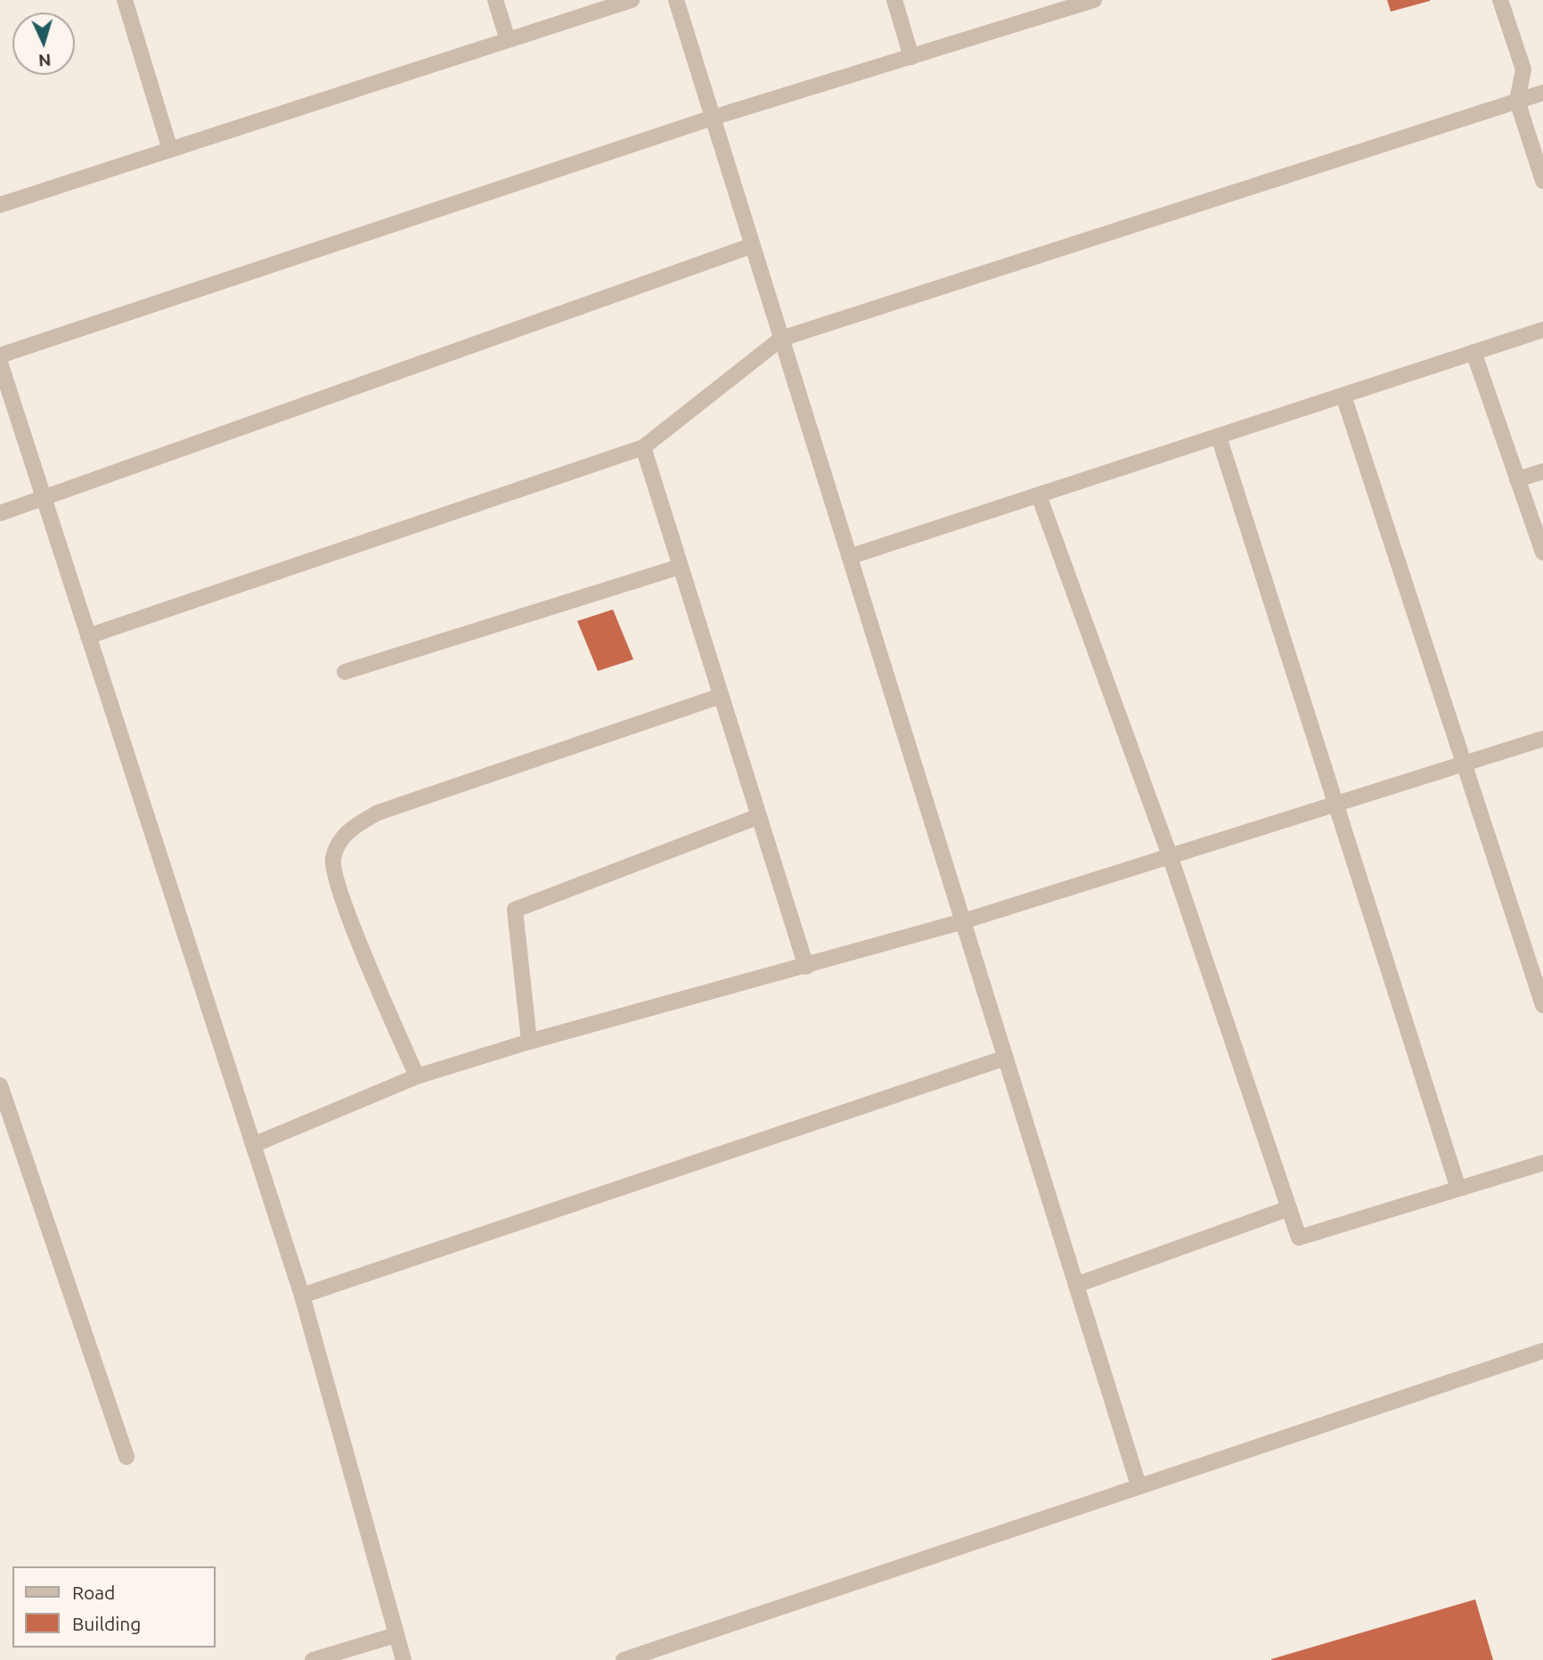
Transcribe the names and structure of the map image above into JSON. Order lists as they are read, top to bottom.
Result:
{
  "legend": ["Road", "Building"],
  "north": "bottom"
}
